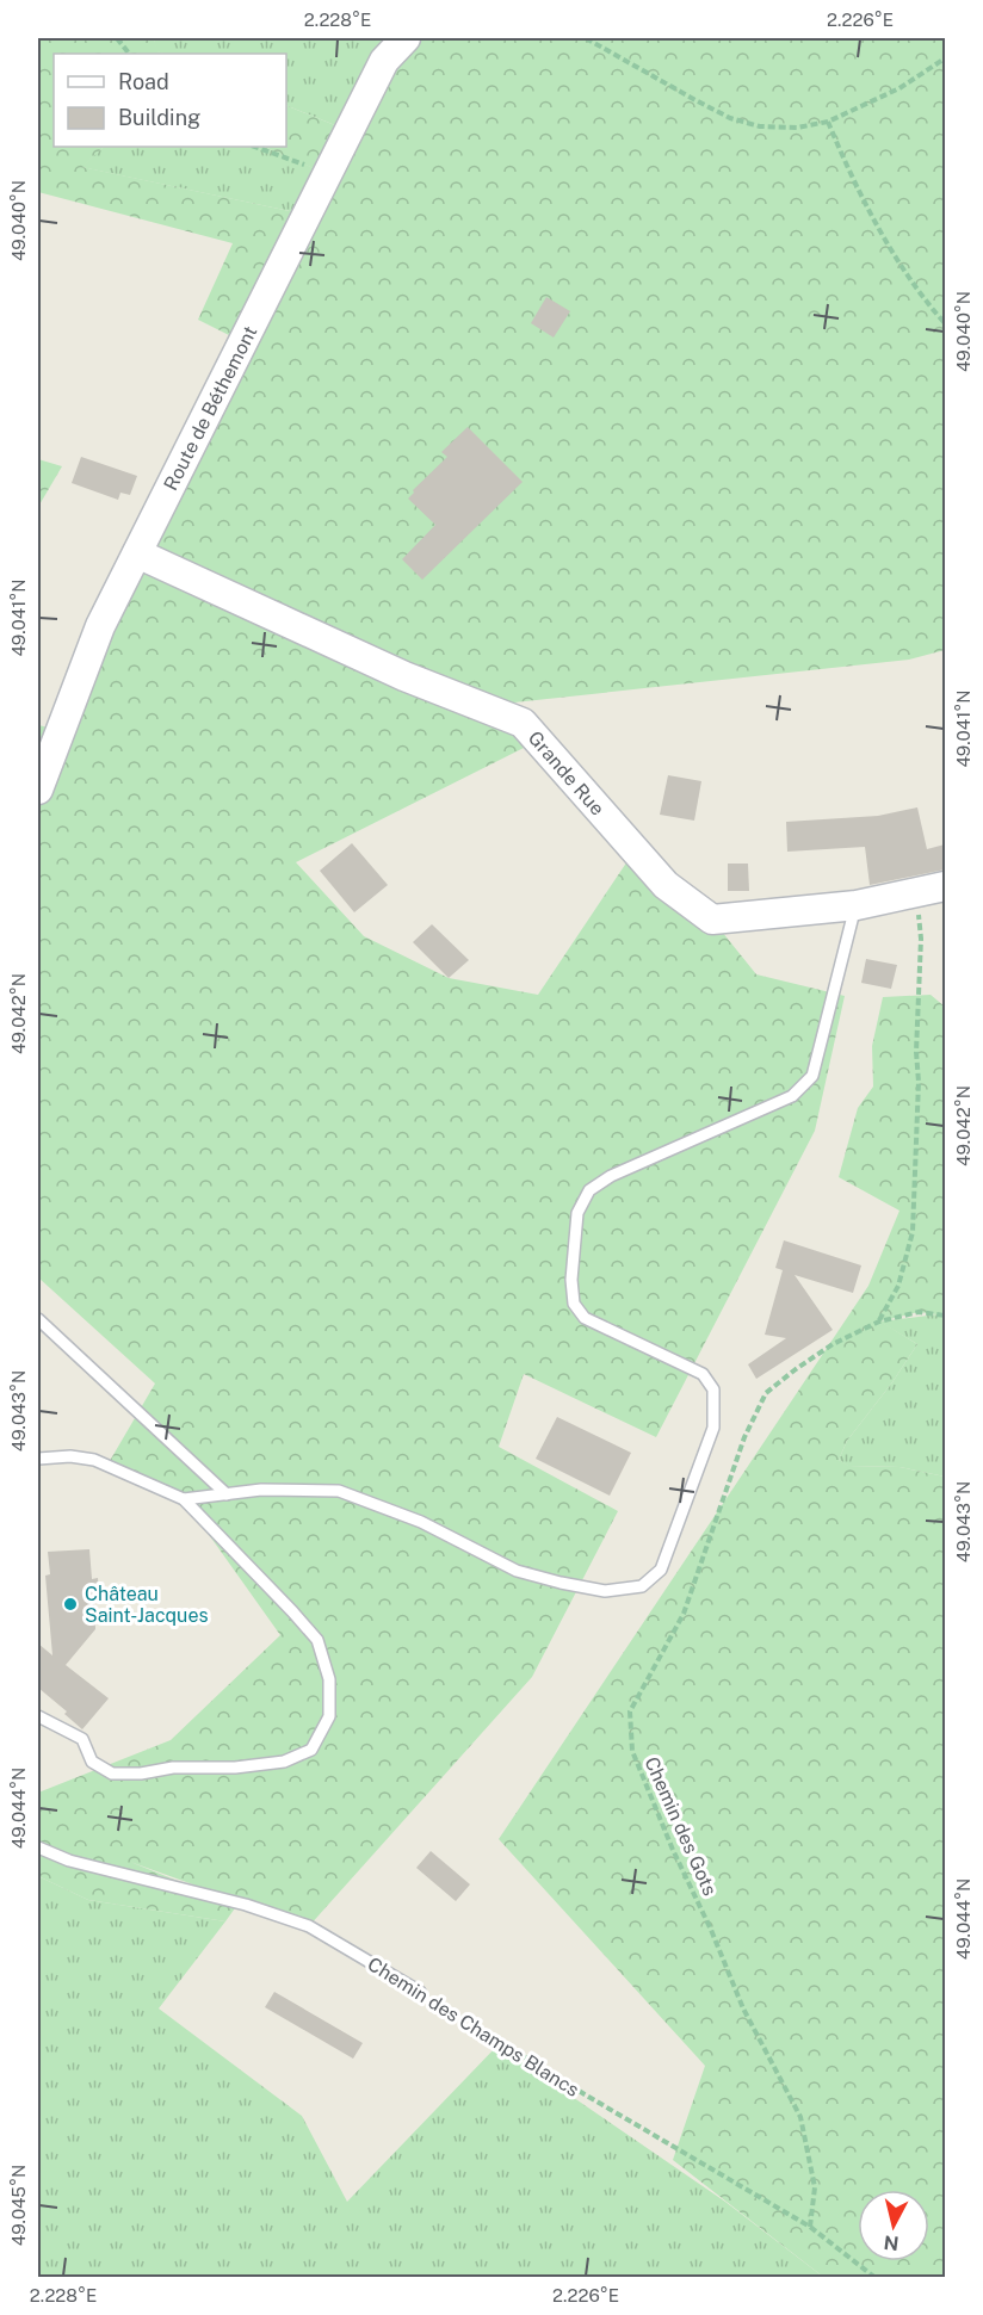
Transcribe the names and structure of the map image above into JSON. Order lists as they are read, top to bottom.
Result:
{
  "streets": {
    "street": ["Route de Béthemont", "Grande Rue"],
    "lane": ["Chemin des Champs Blancs"],
    "path": ["Chemin des Gots"]
  },
  "crossings": [
    ["Route de Béthemont", "Grande Rue"],
    ["Chemin des Gots", "Chemin des Champs Blancs"]
  ],
  "places": ["Château Saint-Jacques"],
  "legend": ["Road", "Building"],
  "north": "bottom",
  "coordinates": [
    "2.228°E",
    "2.226°E",
    "49.040°N",
    "49.041°N",
    "49.042°N",
    "49.043°N",
    "49.044°N",
    "49.045°N"
  ]
}
